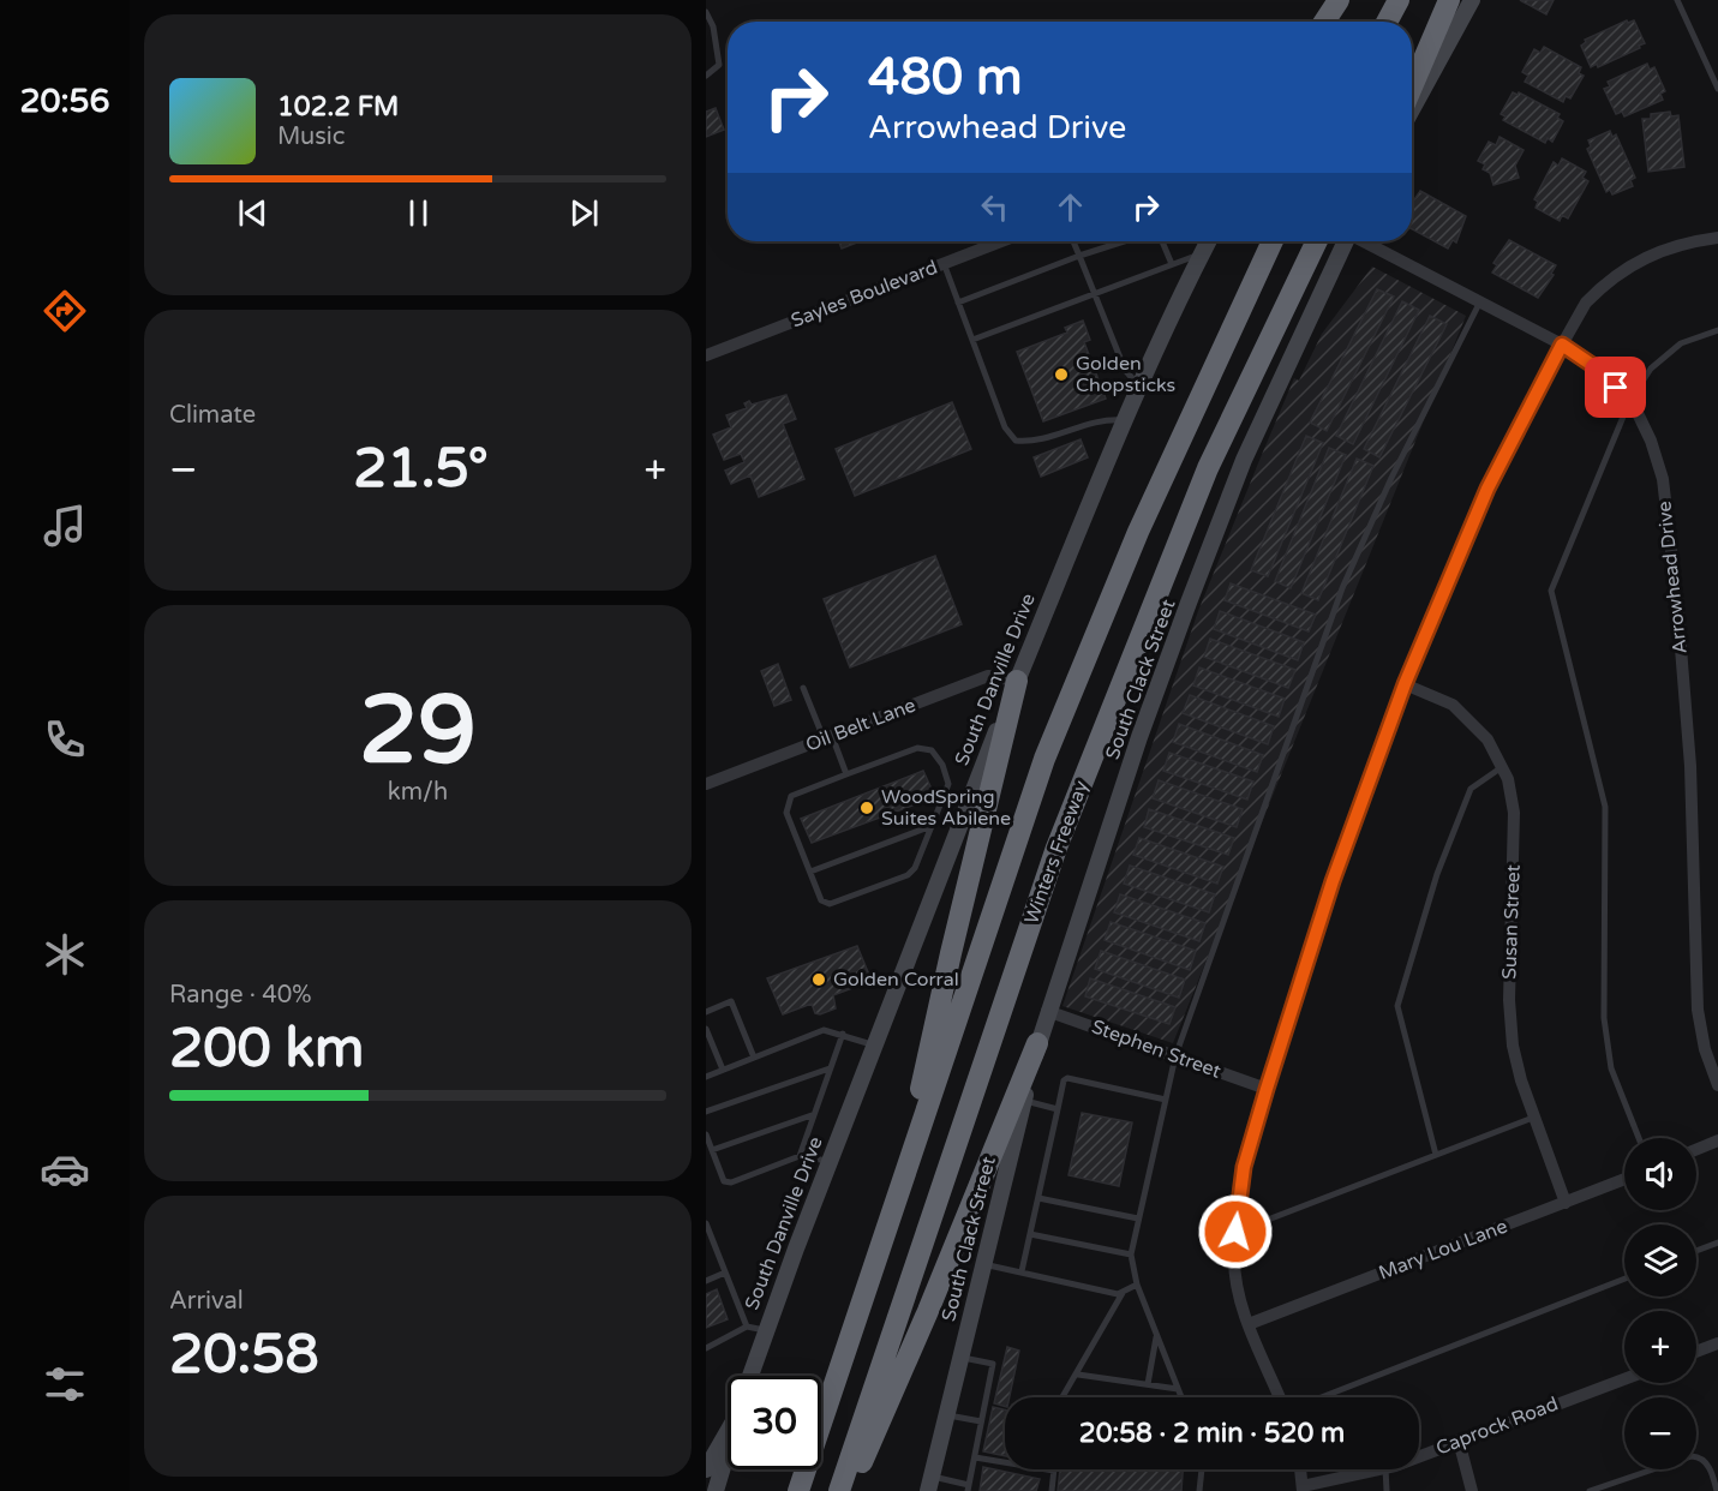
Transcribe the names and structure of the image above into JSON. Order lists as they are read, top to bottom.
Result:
{
  "streets": {
    "highway": ["Winters Freeway"],
    "main road": ["South Danville Drive", "South Clack Street"],
    "street": [
      "Sayles Boulevard",
      "Arrowhead Drive",
      "Oil Belt Lane",
      "Susan Street",
      "Stephen Street",
      "Mary Lou Lane",
      "Caprock Road"
    ]
  },
  "crossings": [
    ["South Danville Drive", "Oil Belt Lane"],
    ["South Clack Street", "Stephen Street"],
    ["Susan Street", "Mary Lou Lane"]
  ],
  "places": ["Golden Chopsticks", "WoodSpring Suites Abilene", "Golden Corral"],
  "page": {
    "tabs": "20:56",
    "turn": ["480 m", "Arrowhead Drive"],
    "song": ["102.2 FM", "Music"],
    "tile": [
      "Climate",
      ["29", "km/h"],
      ["Range · 40%", "200 km"],
      ["Arrival", "20:58"]
    ],
    "heat": ["−", "21.5°", "+"],
    "map_buttons": ["+", "−"],
    "limit": "30",
    "trip": "20:58 · 2 min · 520 m"
  }
}
